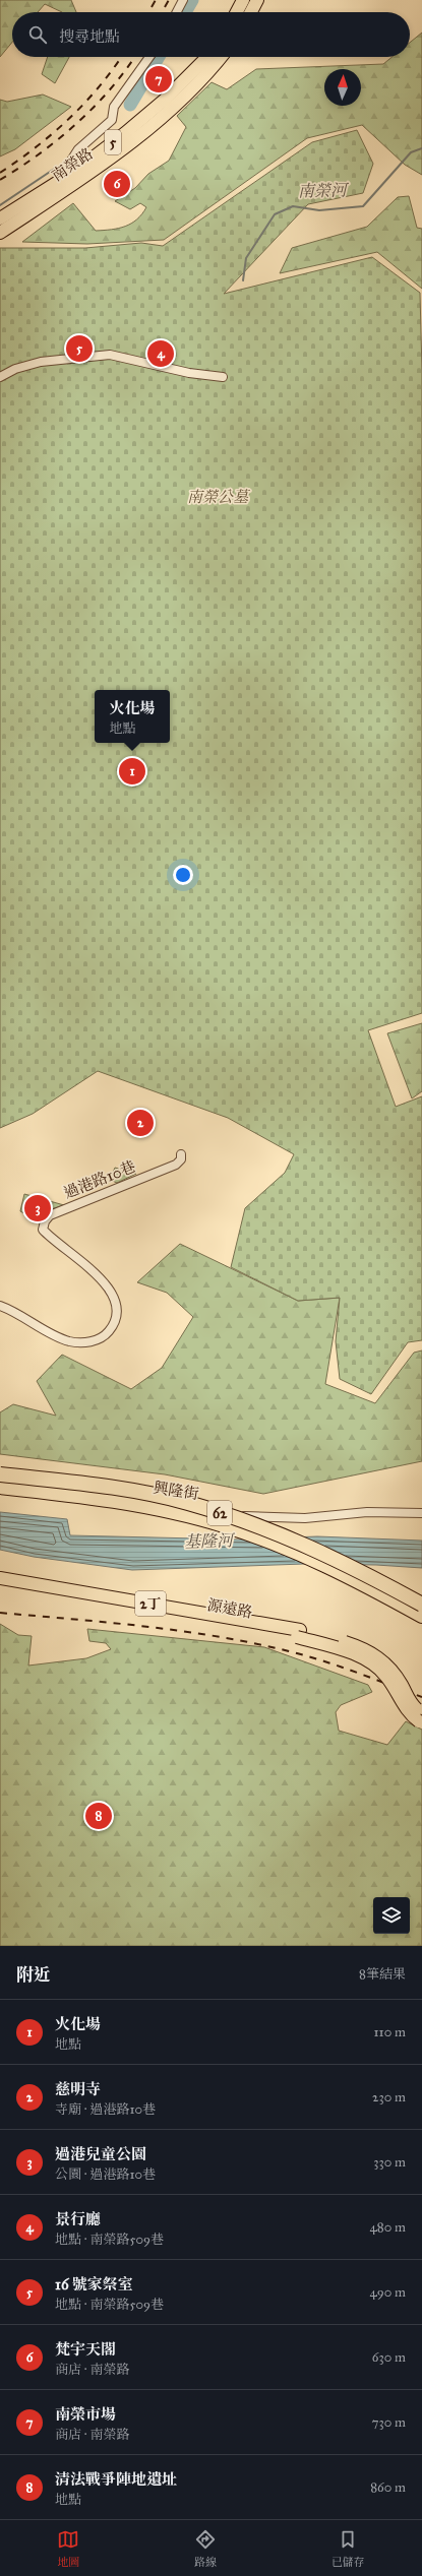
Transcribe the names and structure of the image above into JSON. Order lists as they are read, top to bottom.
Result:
{
  "streets": {
    "highway": ["62"],
    "main road": [
      "5",
      "南榮路",
      "2丁",
      "源遠路"
    ],
    "street": ["過港路10巷", "興隆街"]
  },
  "water": ["南榮河", "基隆河"],
  "parks": ["南榮公墓"],
  "north": "top",
  "page": {
    "search": "搜尋地點",
    "pins": [
      "7",
      "6",
      "5",
      "4",
      "1",
      "2",
      "3",
      "8"
    ],
    "popup": ["火化場", "地點"],
    "heading": ["附近", "8筆結果"],
    "list": [
      {
        "mark": "1",
        "name": "火化場",
        "note": "地點",
        "value": "110 m"
      },
      {
        "mark": "2",
        "name": "慈明寺",
        "note": "寺廟 · 過港路10巷",
        "value": "230 m"
      },
      {
        "mark": "3",
        "name": "過港兒童公園",
        "note": "公園 · 過港路10巷",
        "value": "330 m"
      },
      {
        "mark": "4",
        "name": "景行廳",
        "note": "地點 · 南榮路509巷",
        "value": "480 m"
      },
      {
        "mark": "5",
        "name": "16 號家祭室",
        "note": "地點 · 南榮路509巷",
        "value": "490 m"
      },
      {
        "mark": "6",
        "name": "梵宇天閣",
        "note": "商店 · 南榮路",
        "value": "630 m"
      },
      {
        "mark": "7",
        "name": "南榮市場",
        "note": "商店 · 南榮路",
        "value": "730 m"
      },
      {
        "mark": "8",
        "name": "清法戰爭陣地遺址",
        "note": "地點",
        "value": "860 m"
      }
    ],
    "nav": ["地圖", "路線", "已儲存"]
  }
}
